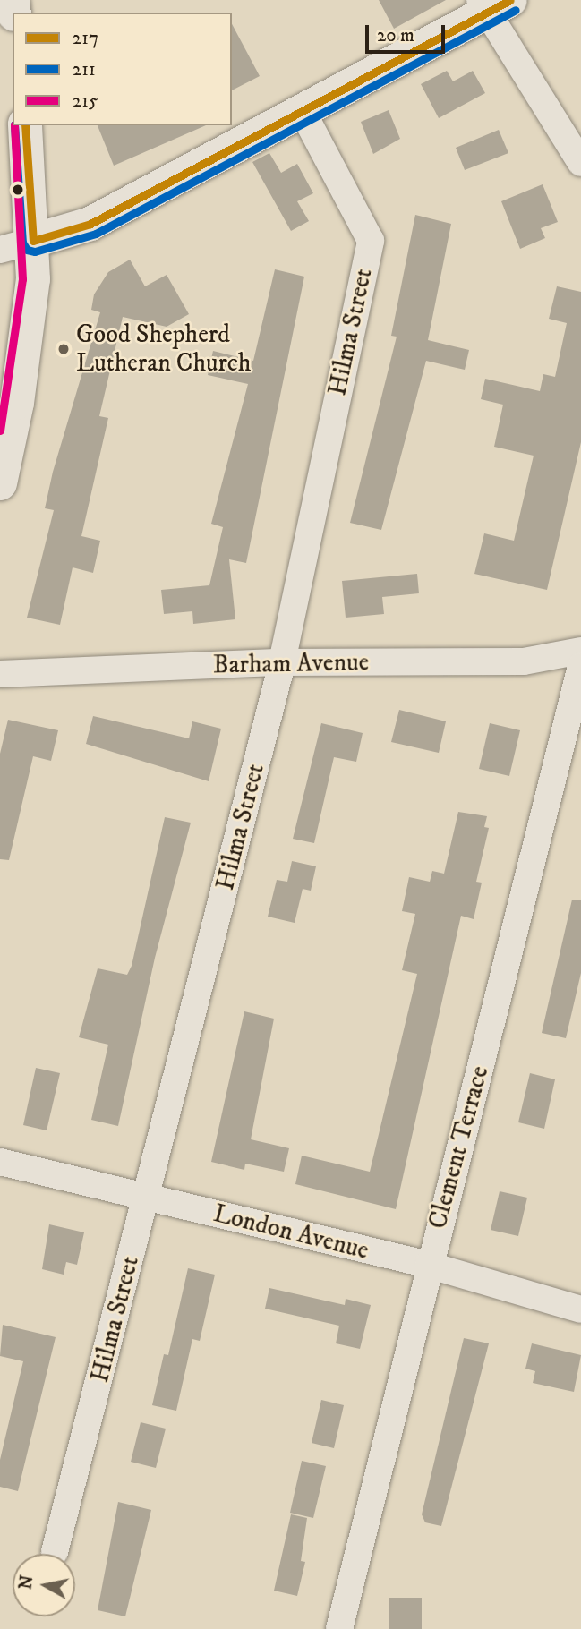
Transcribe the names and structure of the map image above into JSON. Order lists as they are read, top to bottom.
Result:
{
  "streets": {
    "street": [
      "Hilma Street",
      "Barham Avenue",
      "Clement Terrace",
      "London Avenue"
    ]
  },
  "crossings": [
    ["Hilma Street", "Barham Avenue"],
    ["Hilma Street", "London Avenue"],
    ["Clement Terrace", "London Avenue"]
  ],
  "places": ["Good Shepherd Lutheran Church"],
  "lines": ["transit line 217", "transit line 211", "transit line 215"],
  "legend": ["217", "211", "215"],
  "scale_bar": "20 m",
  "north": "left"
}
